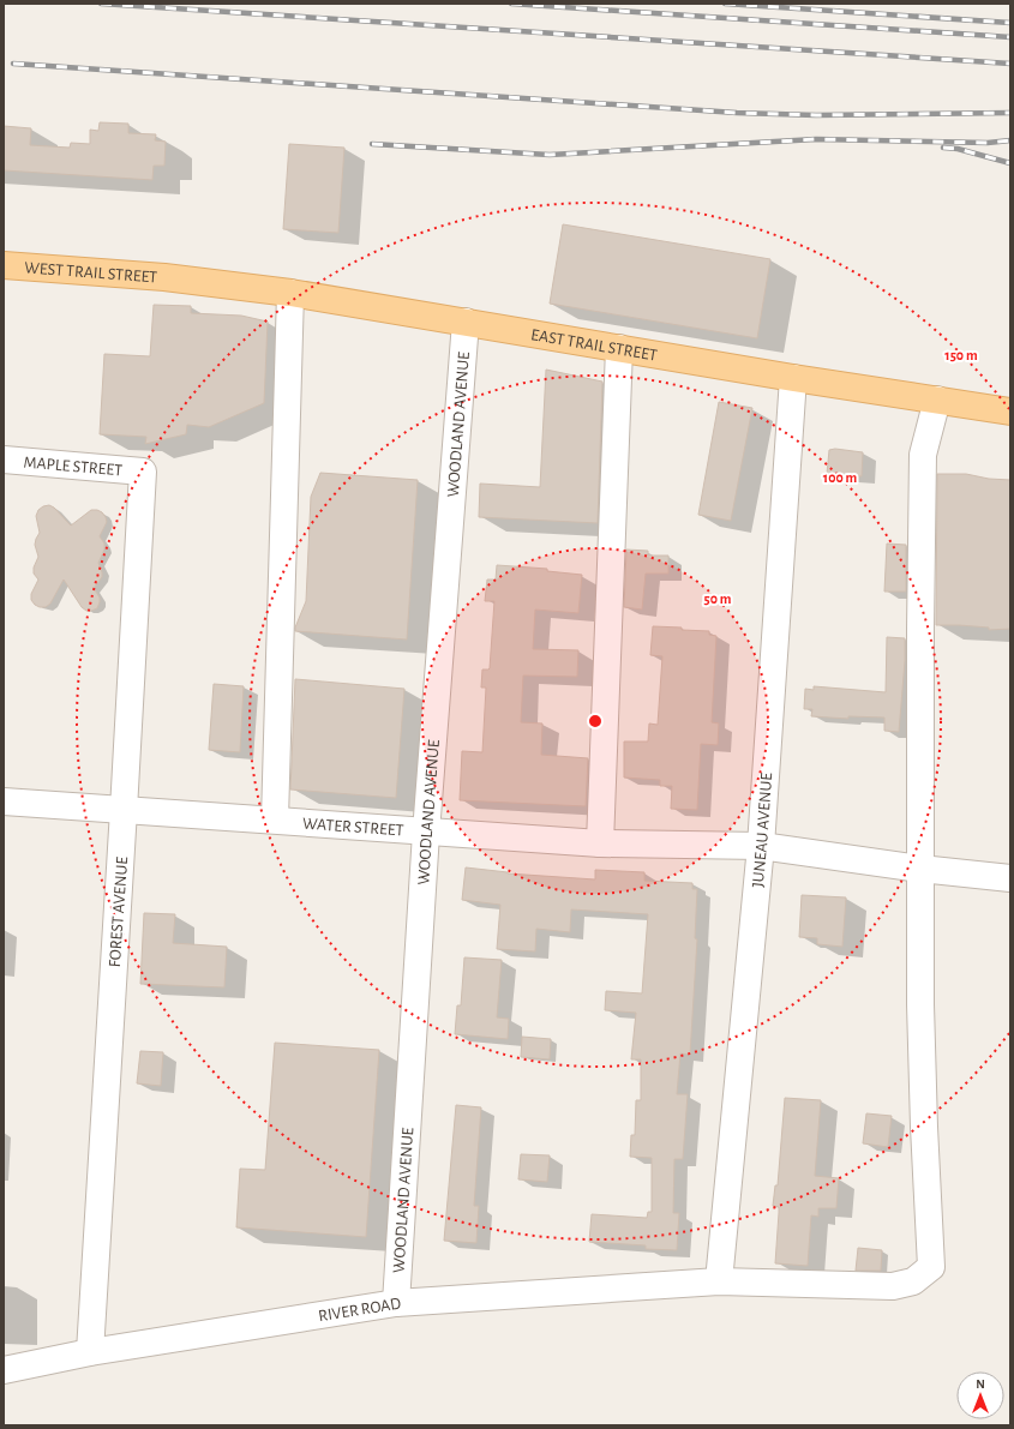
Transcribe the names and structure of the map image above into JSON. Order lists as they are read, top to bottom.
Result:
{
  "streets": {
    "main road": ["WEST TRAIL STREET", "EAST TRAIL STREET"],
    "street": [
      "WOODLAND AVENUE",
      "MAPLE STREET",
      "WATER STREET",
      "JUNEAU AVENUE",
      "FOREST AVENUE",
      "RIVER ROAD"
    ]
  },
  "crossings": [
    ["WEST TRAIL STREET", "EAST TRAIL STREET"],
    ["EAST TRAIL STREET", "WOODLAND AVENUE"],
    ["EAST TRAIL STREET", "JUNEAU AVENUE"],
    ["WOODLAND AVENUE", "WATER STREET"],
    ["WOODLAND AVENUE", "RIVER ROAD"],
    ["MAPLE STREET", "FOREST AVENUE"],
    ["WATER STREET", "JUNEAU AVENUE"],
    ["WATER STREET", "FOREST AVENUE"],
    ["WATER STREET", "RIVER ROAD"],
    ["JUNEAU AVENUE", "RIVER ROAD"],
    ["FOREST AVENUE", "RIVER ROAD"]
  ],
  "north": "top",
  "rings": ["150 m", "100 m", "50 m"]
}
